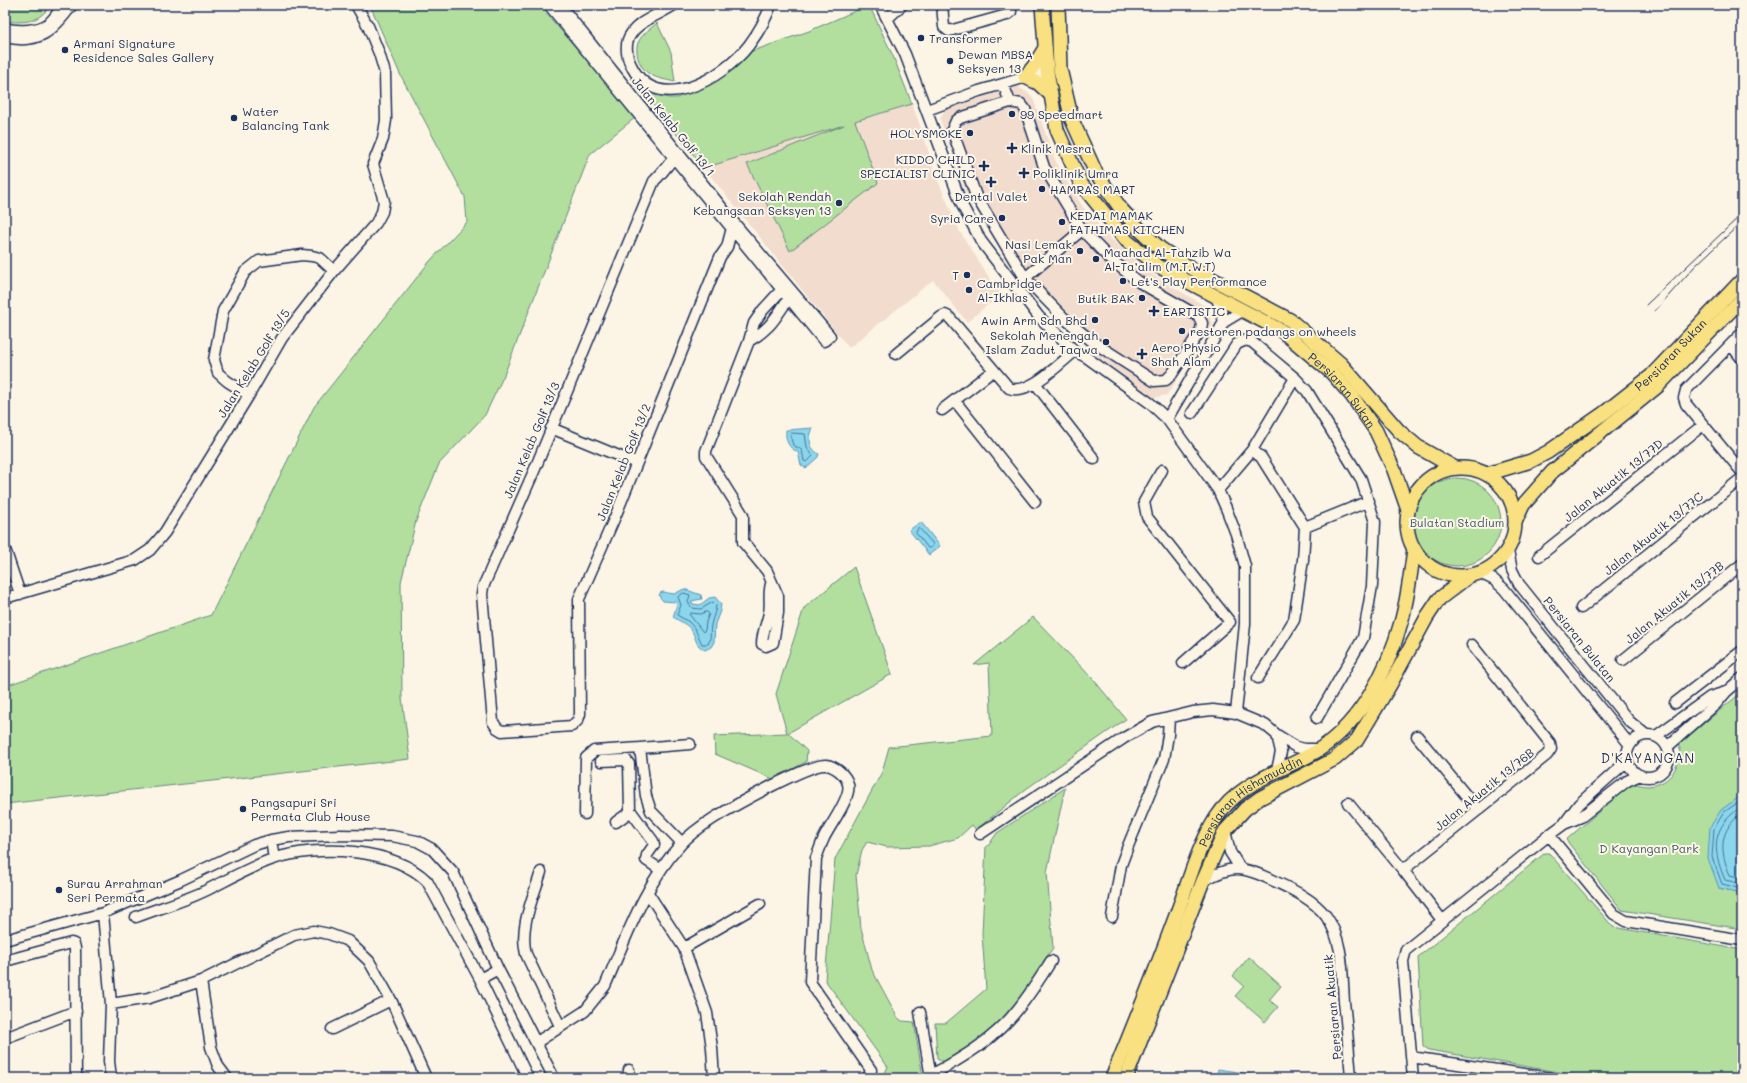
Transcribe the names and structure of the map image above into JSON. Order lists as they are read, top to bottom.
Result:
{
  "streets": {
    "main road": ["Persiaran Sukan", "Persiaran Hishamuddin"],
    "street": [
      "Jalan Kelab Golf 13/1",
      "Jalan Kelab Golf 13/5",
      "Jalan Kelab Golf 13/3",
      "Jalan Kelab Golf 13/2",
      "Jalan Akuatik 13/77D",
      "Jalan Akuatik 13/77C",
      "Jalan Akuatik 13/77B",
      "Persiaran Bulatan",
      "Jalan Akuatik 13/76B",
      "Persiaran Akuatik"
    ]
  },
  "crossings": [
    ["Jalan Kelab Golf 13/1", "Jalan Kelab Golf 13/3"],
    ["Jalan Kelab Golf 13/1", "Jalan Kelab Golf 13/2"],
    ["Persiaran Sukan", "Persiaran Bulatan"],
    ["Persiaran Sukan", "Persiaran Hishamuddin"],
    ["Jalan Kelab Golf 13/3", "Jalan Kelab Golf 13/2"],
    ["Persiaran Bulatan", "Persiaran Hishamuddin"]
  ],
  "districts": ["D'KAYANGAN"],
  "parks": ["Bulatan Stadium", "D Kayangan Park"],
  "places": {
    "other": [
      "Transformer",
      "Armani Signature Residence Sales Gallery",
      "Dewan MBSA Seksyen 13",
      "99 Speedmart",
      "Water Balancing Tank",
      "HOLYSMOKE",
      "HAMRAS MART",
      "Sekolah Rendah Kebangsaan Seksyen 13",
      "Syria Care",
      "KEDAI MAMAK FATHIMAS KITCHEN",
      "Nasi Lemak Pak Man",
      "Maahad Al-Tahzib Wa Al-Ta’alim (M.T.W.T)",
      "T",
      "Let's Play Performance",
      "Cambridge Al-Ikhlas",
      "Butik BAK",
      "Awin Arm Sdn Bhd",
      "restoren padangs on wheels",
      "Sekolah Menengah Islam Zadut Taqwa",
      "Pangsapuri Sri Permata Club House",
      "Surau Arrahman Seri Permata"
    ],
    "health": [
      "Klinik Mesra",
      "KIDDO CHILD SPECIALIST CLINIC",
      "Poliklinik Umra",
      "Dental Valet",
      "EARTISTIC",
      "Aero Physio Shah Alam"
    ]
  }
}
